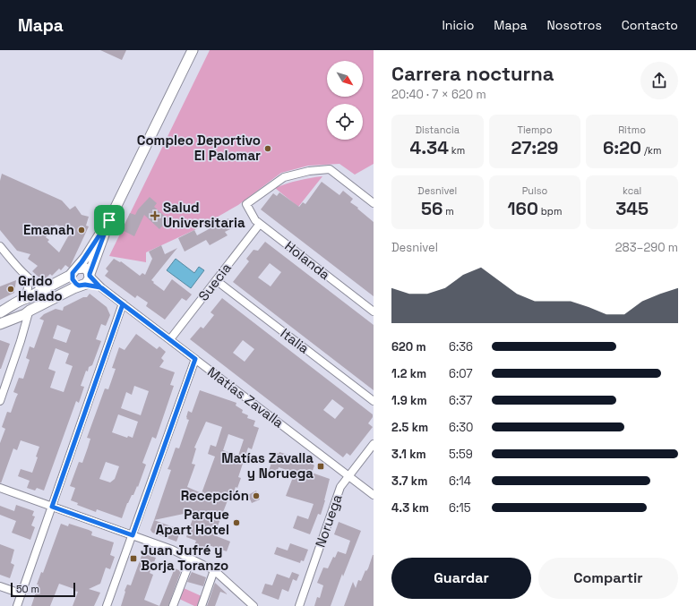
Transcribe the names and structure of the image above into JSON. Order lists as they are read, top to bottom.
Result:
{
  "streets": {
    "street": [
      "Holanda",
      "Suecia",
      "Italia",
      "Matías Zavalla",
      "Noruega"
    ]
  },
  "crossings": [
    ["Holanda", "Suecia"],
    ["Suecia", "Italia"],
    ["Suecia", "Matías Zavalla"],
    ["Matías Zavalla", "Noruega"]
  ],
  "places": {
    "other": [
      "Compleo Deportivo El Palomar",
      "Emanah",
      "Grido Helado",
      "Recepción",
      "Parque Apart Hotel"
    ],
    "health": ["Salud Universitaria"],
    "transit": ["Matías Zavalla y Noruega", "Juan Jufré y Borja Toranzo"]
  },
  "scale_bar": "50 m",
  "north": "bottom right",
  "page": {
    "header": "Mapa",
    "nav": [
      "Inicio",
      "Mapa",
      "Nosotros",
      "Contacto"
    ],
    "heading": ["Carrera nocturna", "20:40 · 7 × 620 m"],
    "stats": [
      ["Distancia", "4.34 km"],
      ["Tiempo", "27:29"],
      ["Ritmo", "6:20 /km"],
      ["Desnivel", "56 m"],
      ["Pulso", "160 bpm"],
      ["kcal", "345"]
    ],
    "chart": ["Desnivel", "283–290 m"],
    "list": [
      {
        "name": "620 m",
        "note": "6:36"
      },
      {
        "name": "1.2 km",
        "note": "6:07"
      },
      {
        "name": "1.9 km",
        "note": "6:37"
      },
      {
        "name": "2.5 km",
        "note": "6:30"
      },
      {
        "name": "3.1 km",
        "note": "5:59"
      },
      {
        "name": "3.7 km",
        "note": "6:14"
      },
      {
        "name": "4.3 km",
        "note": "6:15"
      }
    ],
    "buttons": ["Guardar", "Compartir"],
    "scale": "50 m"
  }
}
